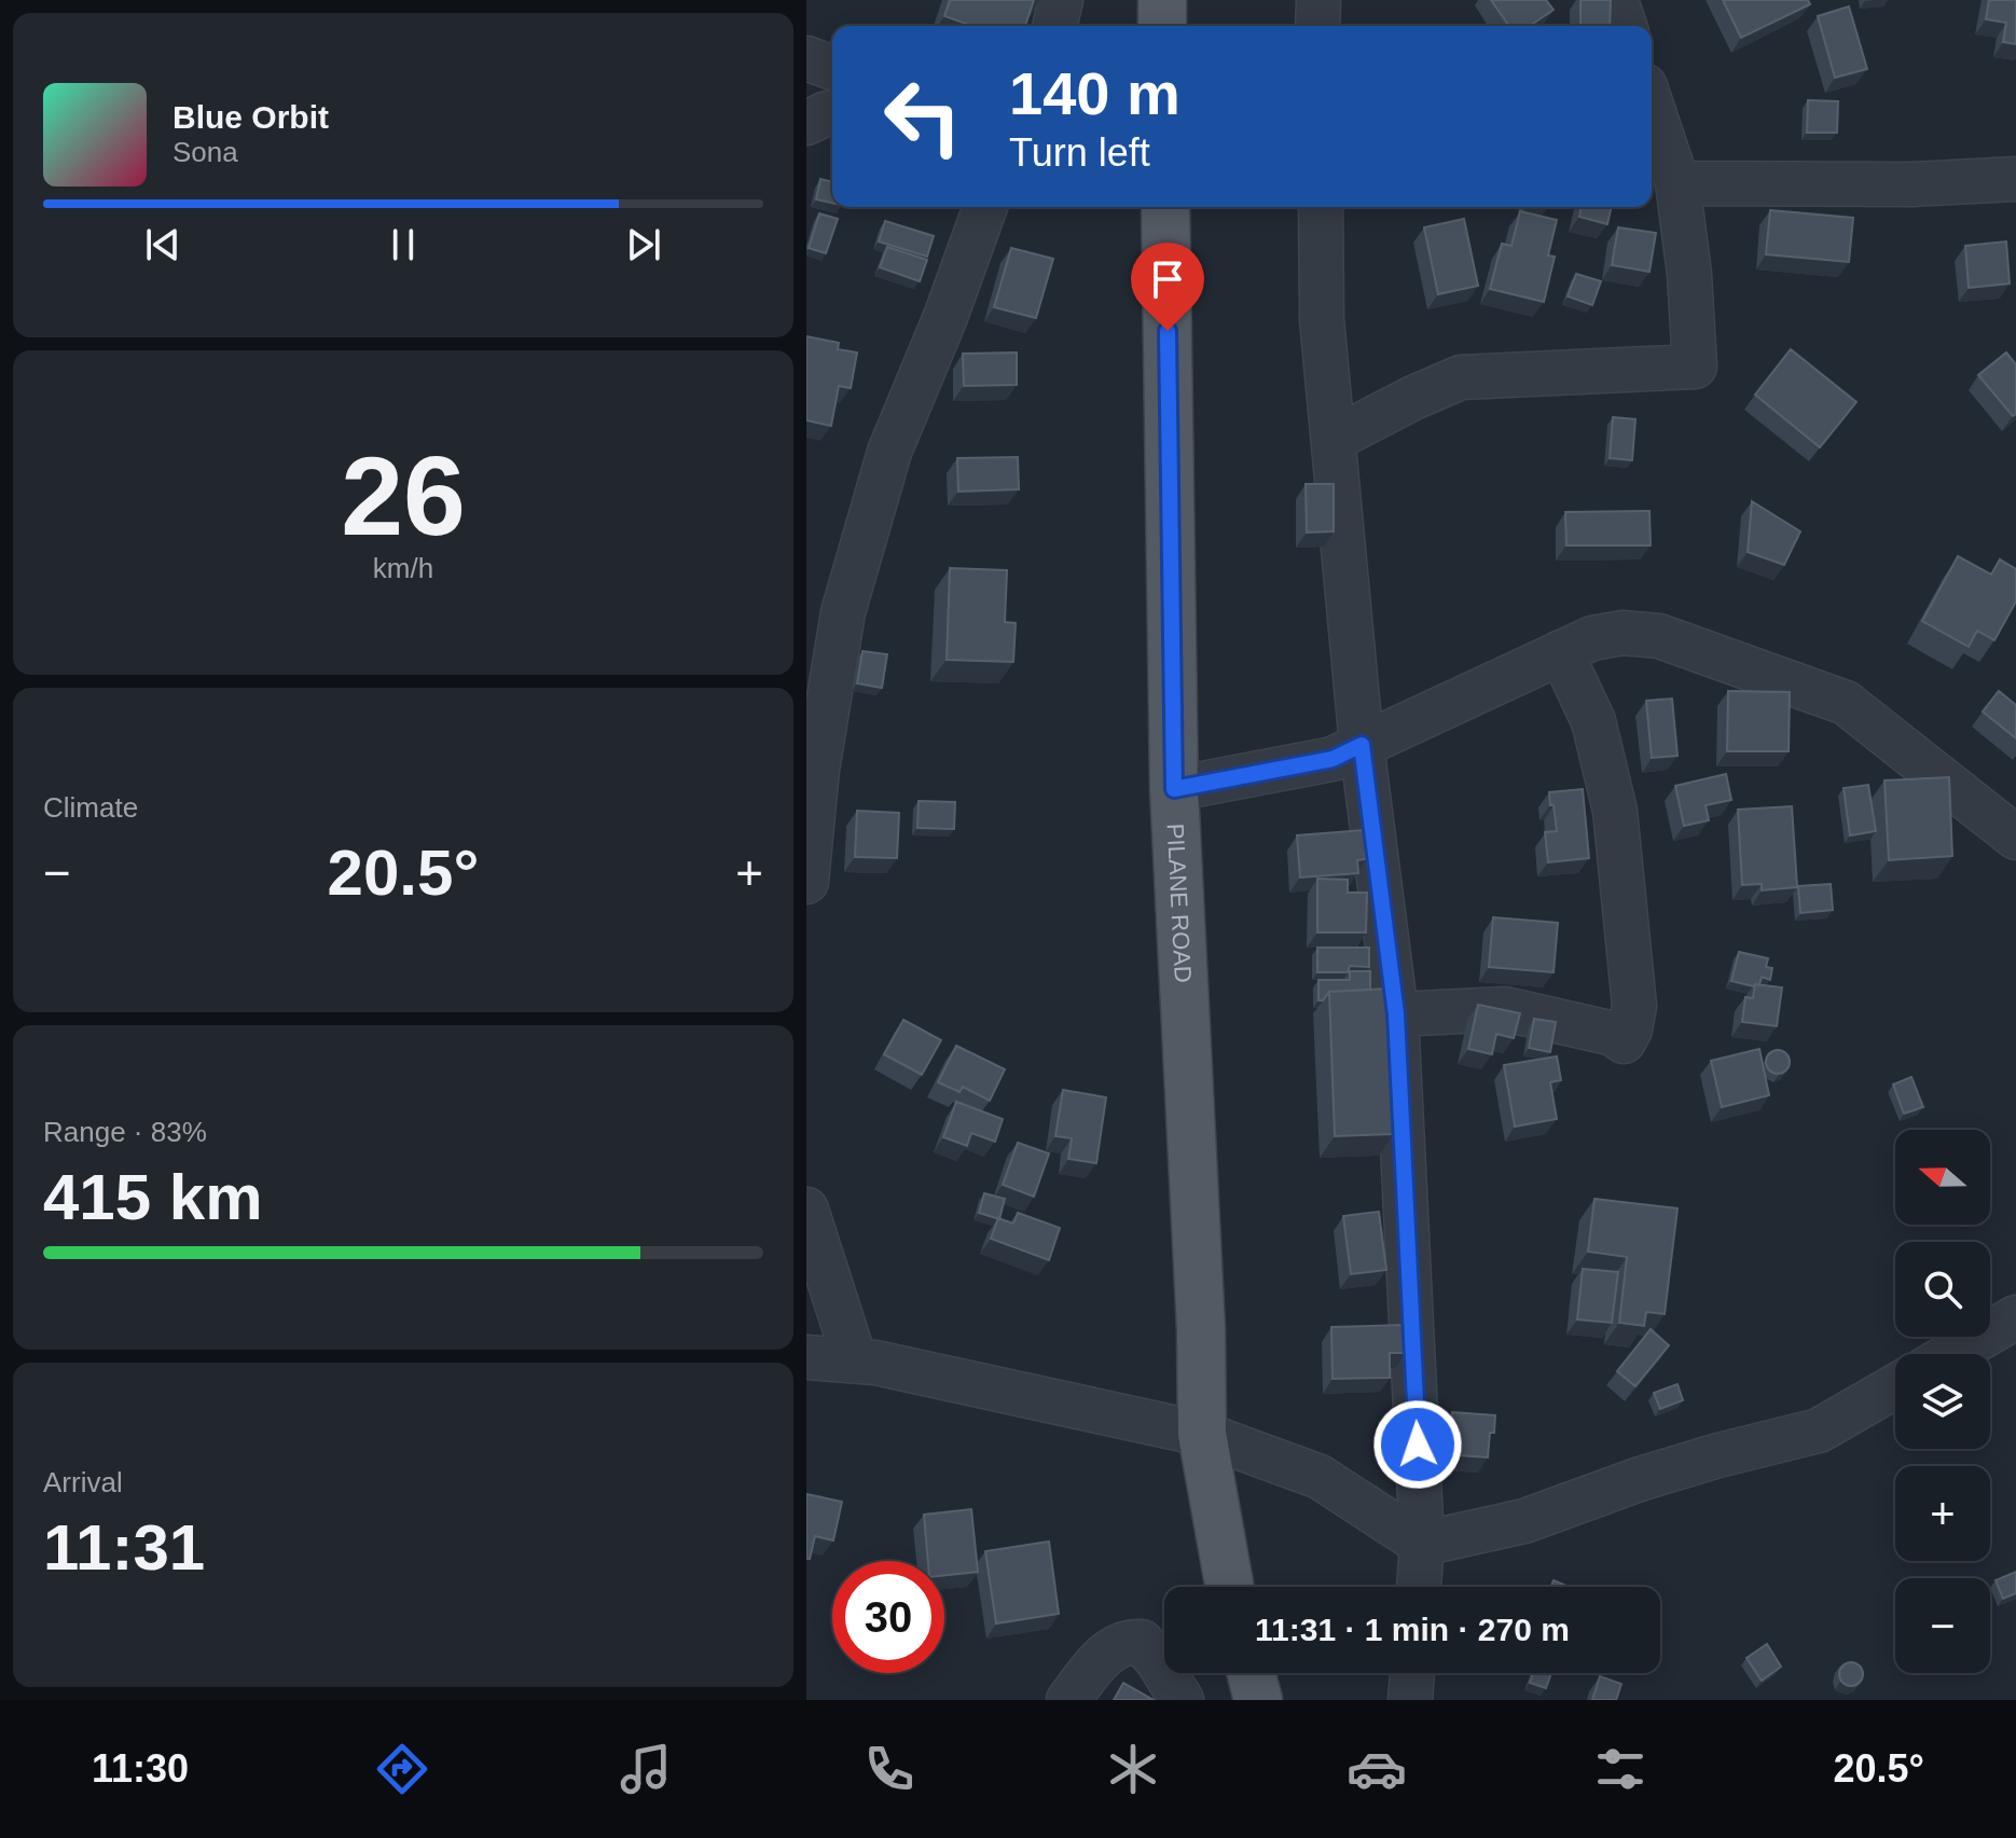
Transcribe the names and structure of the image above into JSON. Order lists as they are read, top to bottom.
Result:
{
  "streets": {
    "main road": ["PILANE ROAD"]
  },
  "north": "left",
  "page": {
    "turn": ["140 m", "Turn left"],
    "song": ["Blue Orbit", "Sona"],
    "tile": [
      ["26", "km/h"],
      "Climate",
      ["Range · 83%", "415 km"],
      ["Arrival", "11:31"]
    ],
    "heat": ["−", "20.5°", "+"],
    "map_buttons": ["+", "−"],
    "limit": "30",
    "trip": "11:31 · 1 min · 270 m",
    "tabs": ["11:30", "20.5°"]
  }
}
